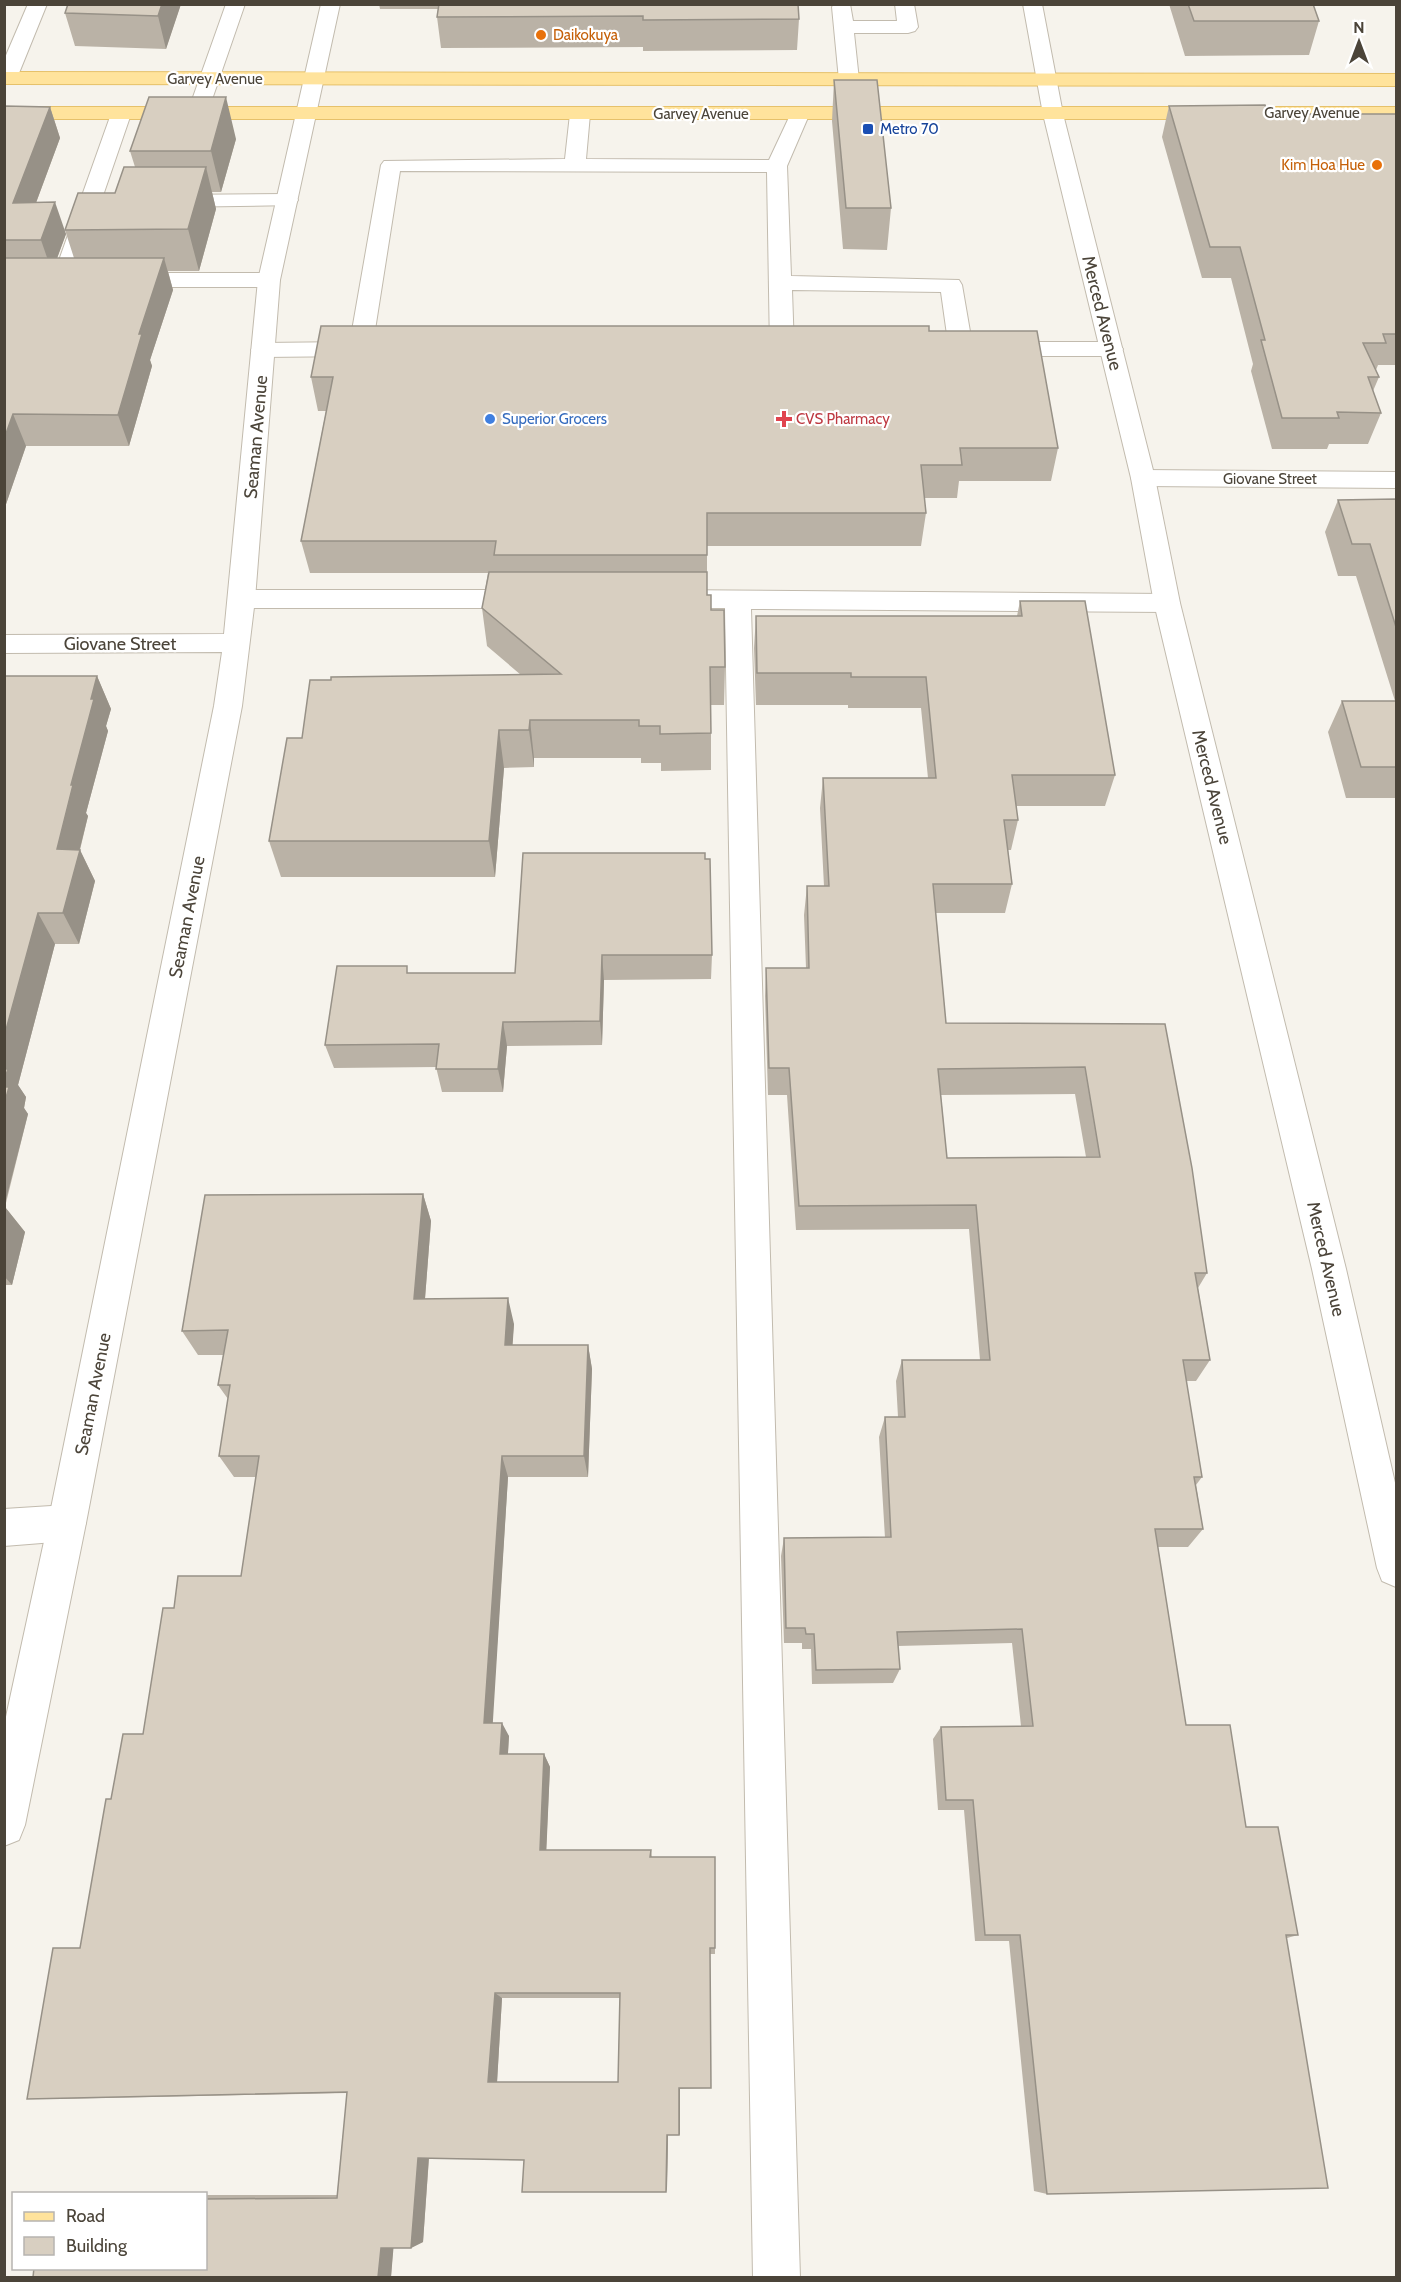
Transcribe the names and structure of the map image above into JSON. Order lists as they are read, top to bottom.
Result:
{
  "streets": {
    "main road": ["Garvey Avenue"],
    "street": ["Merced Avenue", "Seaman Avenue", "Giovane Street"]
  },
  "crossings": [
    ["Garvey Avenue", "Merced Avenue"],
    ["Garvey Avenue", "Seaman Avenue"],
    ["Merced Avenue", "Giovane Street"],
    ["Seaman Avenue", "Giovane Street"]
  ],
  "places": {
    "other": ["Daikokuya", "Kim Hoa Hue", "Superior Grocers"],
    "transit": ["Metro 70"],
    "health": ["CVS Pharmacy"]
  },
  "legend": ["Road", "Building"],
  "north": "top"
}
